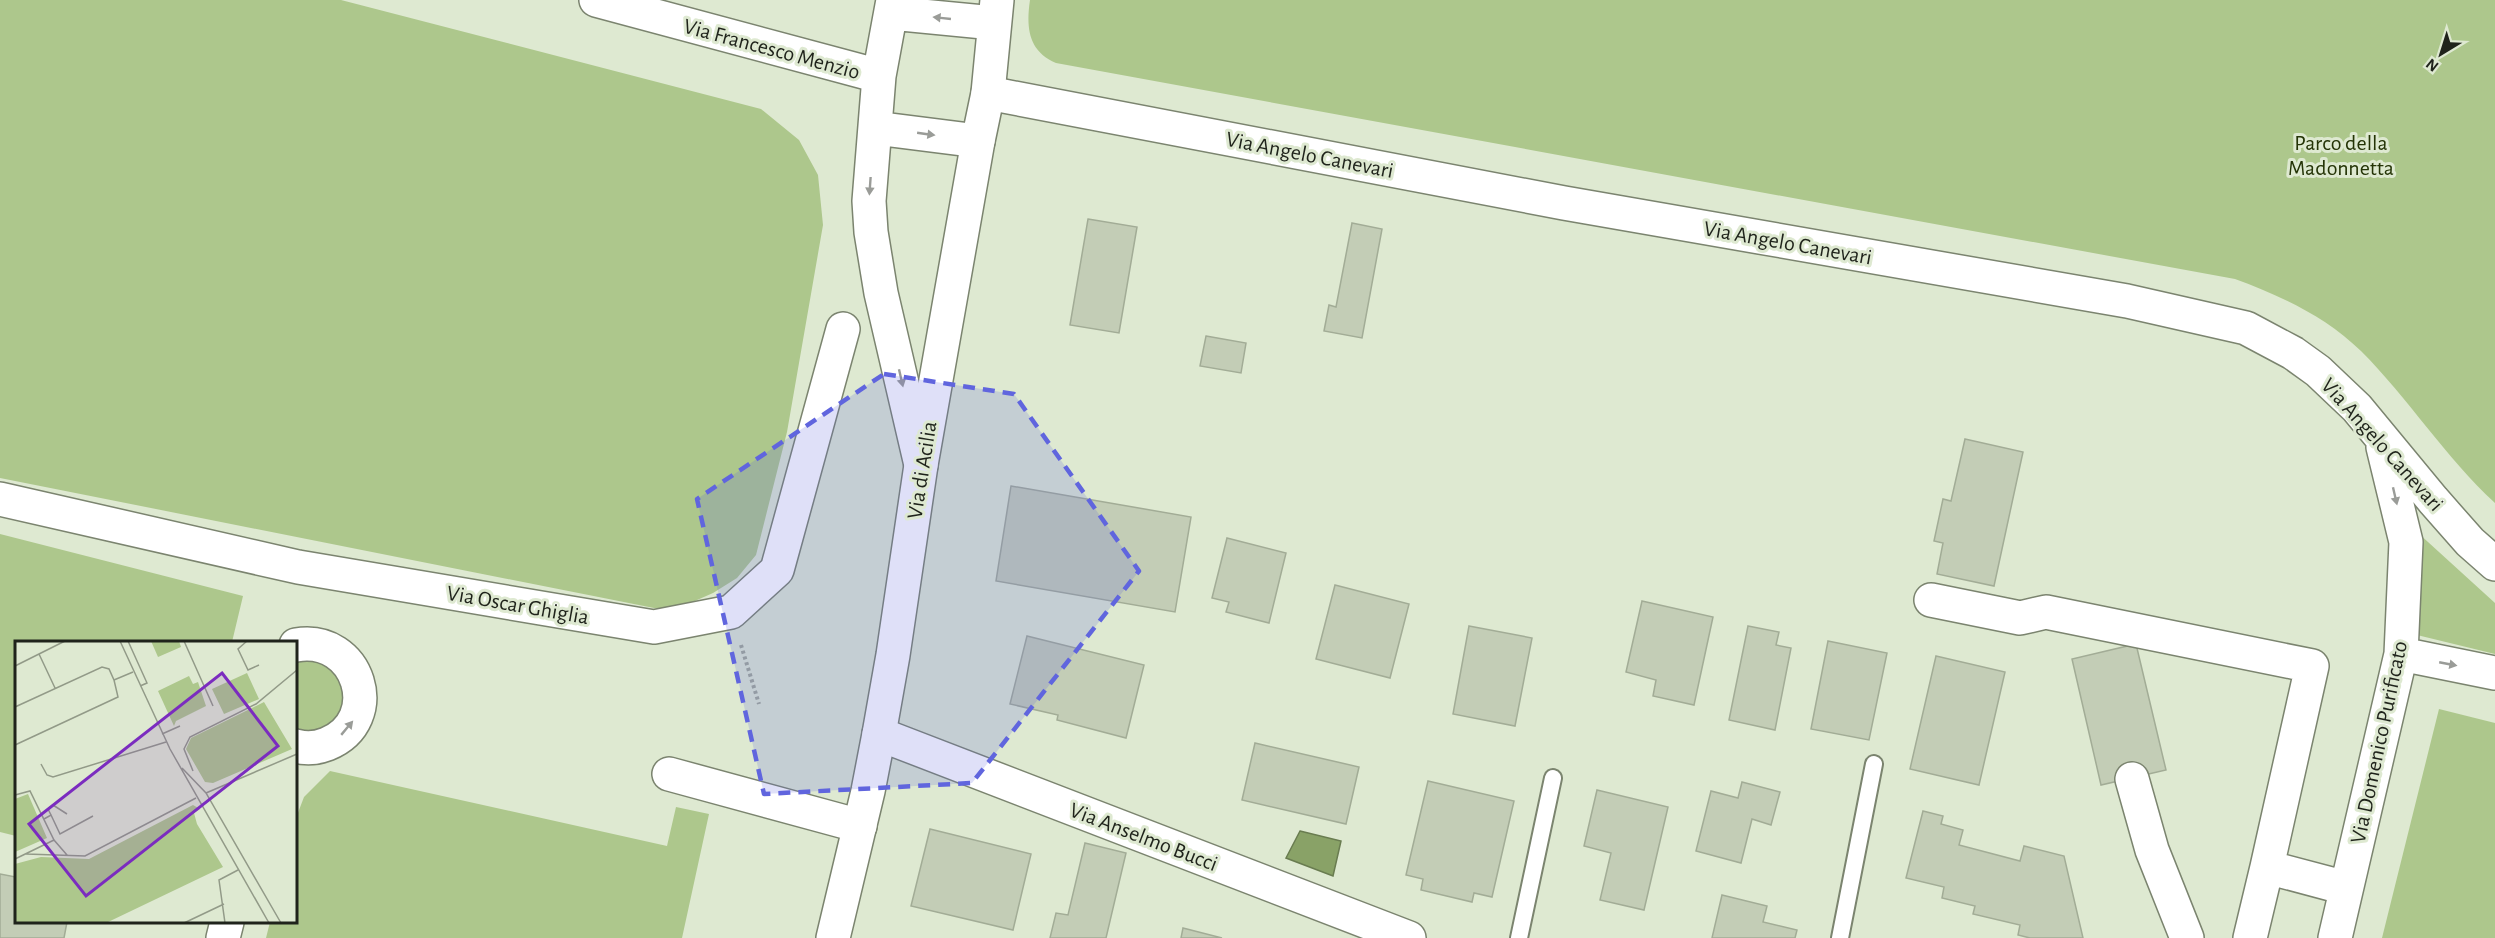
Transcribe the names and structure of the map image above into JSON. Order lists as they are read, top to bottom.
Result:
{
  "streets": {
    "street": [
      "Via Francesco Menzio",
      "Via Angelo Canevari",
      "Via di Acilia",
      "Via Oscar Ghiglia",
      "Via Domenico Purificato",
      "Via Anselmo Bucci"
    ]
  },
  "crossings": [
    ["Via Francesco Menzio", "Via di Acilia"],
    ["Via Angelo Canevari", "Via di Acilia"],
    ["Via Angelo Canevari", "Via Domenico Purificato"],
    ["Via di Acilia", "Via Anselmo Bucci"]
  ],
  "one_way": ["Via Domenico Purificato"],
  "parks": ["Parco della Madonnetta"],
  "north": "bottom left"
}
